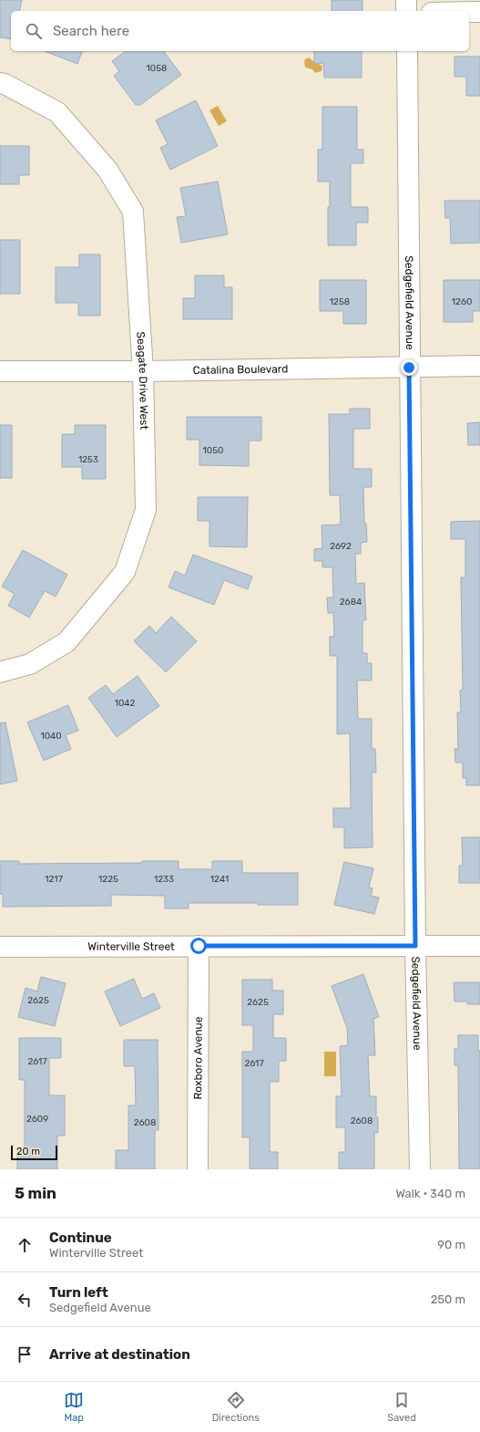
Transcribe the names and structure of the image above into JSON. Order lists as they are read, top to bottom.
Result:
{
  "streets": {
    "street": [
      "Sedgefield Avenue",
      "Catalina Boulevard",
      "Seagate Drive West",
      "Winterville Street",
      "Roxboro Avenue"
    ]
  },
  "crossings": [
    ["Sedgefield Avenue", "Catalina Boulevard"],
    ["Sedgefield Avenue", "Winterville Street"],
    ["Catalina Boulevard", "Seagate Drive West"],
    ["Winterville Street", "Roxboro Avenue"]
  ],
  "house_numbers": [
    "1058",
    "1258",
    "1260",
    "1050",
    "1253",
    "2692",
    "2684",
    "1042",
    "1040",
    "1217",
    "1225",
    "1233",
    "1241",
    "2625",
    "2625",
    "2617",
    "2617",
    "2609",
    "2608",
    "2608"
  ],
  "scale_bar": "20 m",
  "page": {
    "search": "Search here",
    "scale": "20 m",
    "heading": ["5 min", "Walk · 340 m"],
    "list": [
      ["Continue", "Winterville Street", "90 m"],
      ["Turn left", "Sedgefield Avenue", "250 m"],
      "Arrive at destination"
    ],
    "nav": ["Map", "Directions", "Saved"]
  }
}
